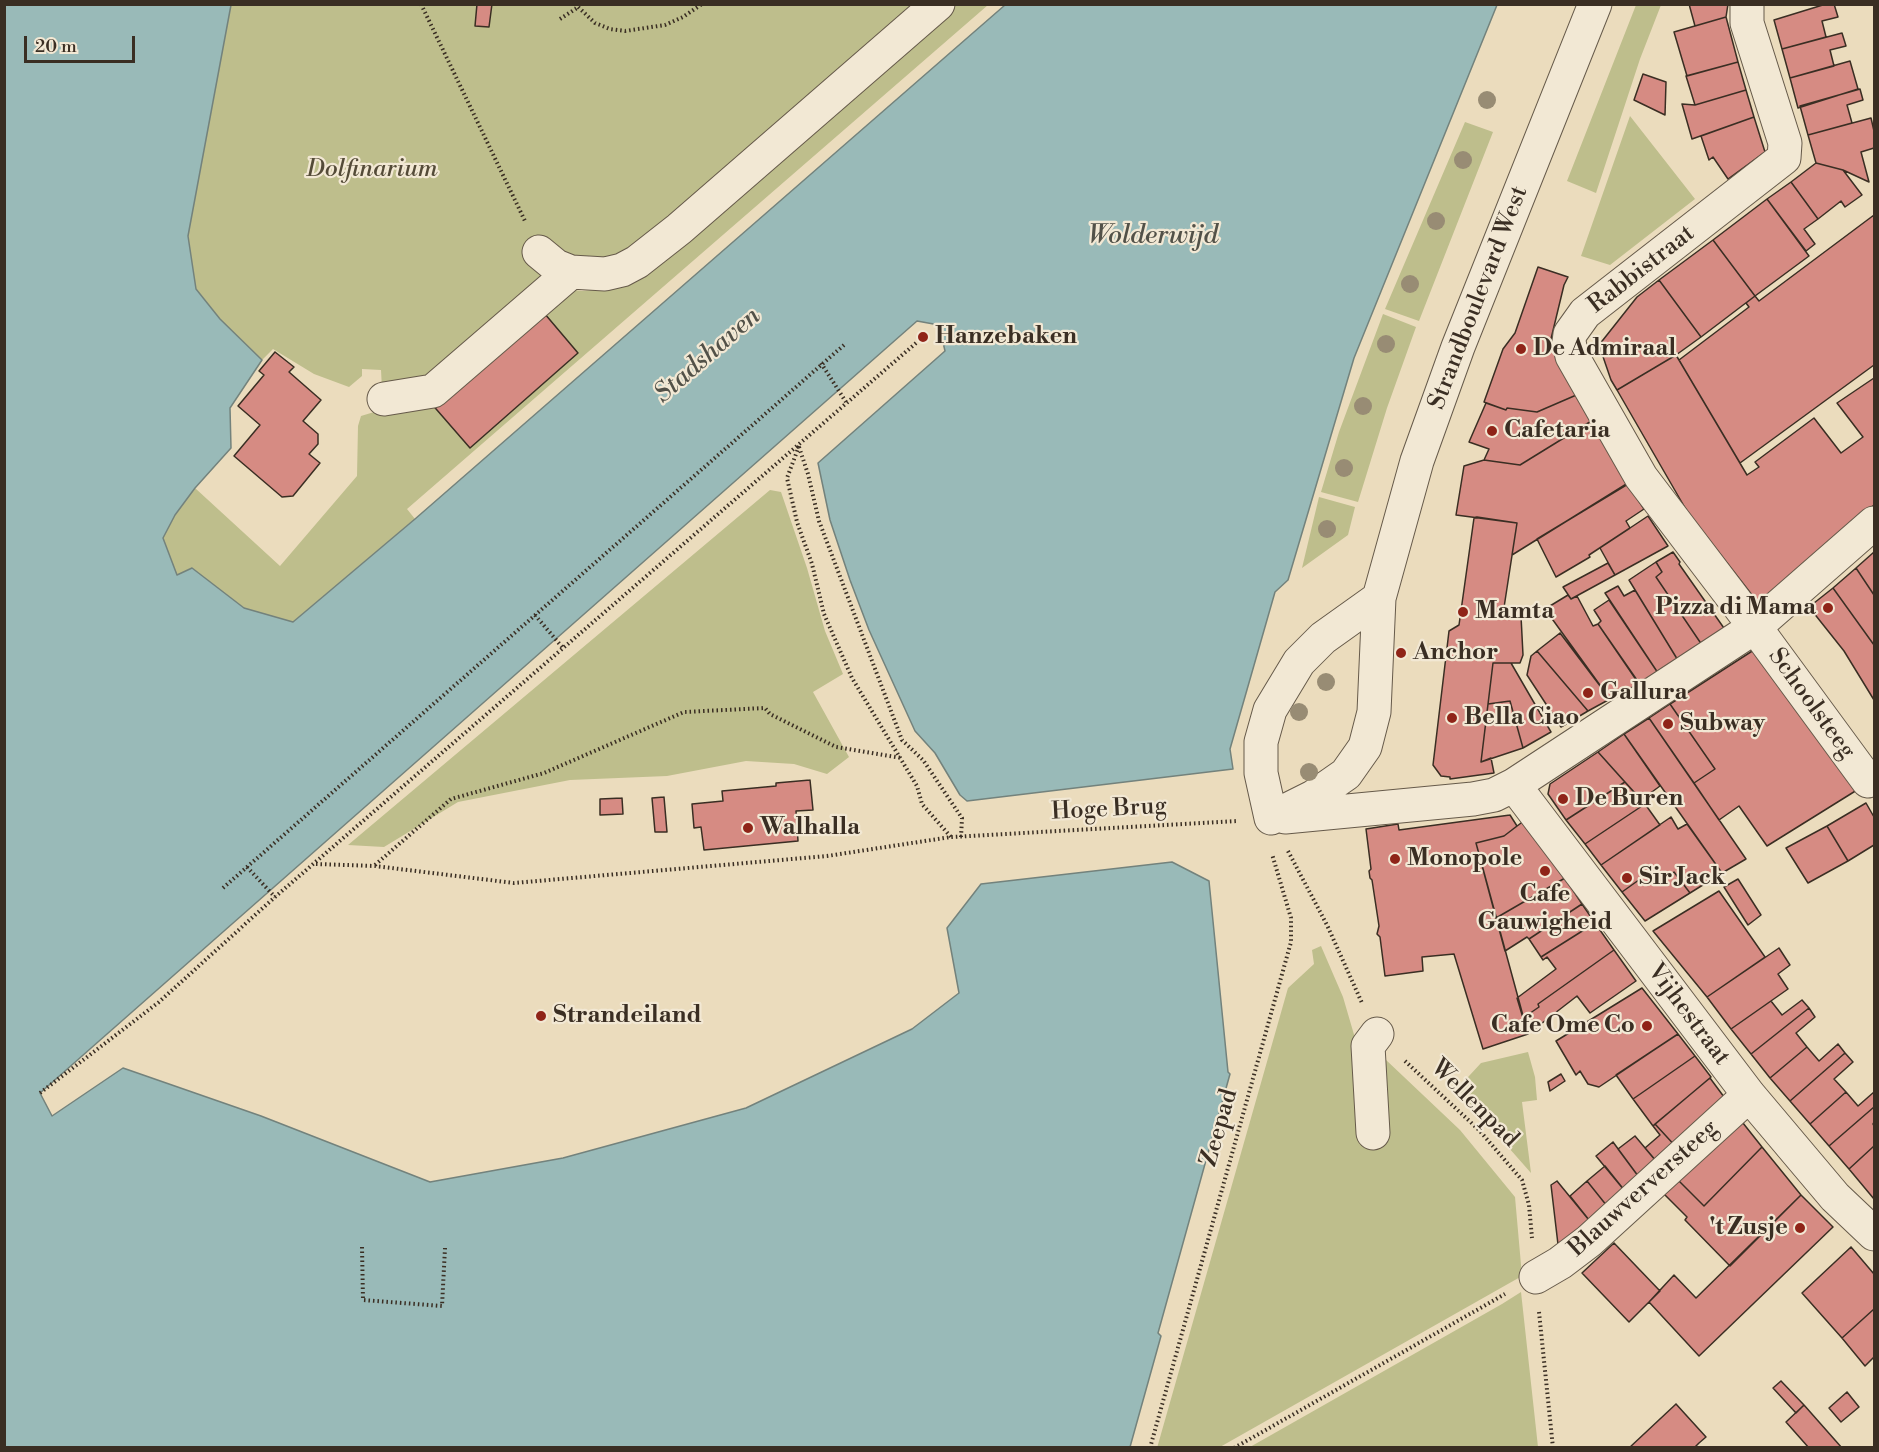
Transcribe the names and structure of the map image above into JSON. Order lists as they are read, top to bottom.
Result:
{
  "streets": {
    "street": [
      "Rabbistraat",
      "Strandboulevard West",
      "Schoolsteeg",
      "Vijhestraat",
      "Blauwverversteeg"
    ],
    "path": ["Hoge Brug", "Wellenpad", "Zeepad"]
  },
  "crossings": [
    ["Rabbistraat", "Schoolsteeg"],
    ["Strandboulevard West", "Hoge Brug"],
    ["Strandboulevard West", "Wellenpad"],
    ["Strandboulevard West", "Zeepad"],
    ["Hoge Brug", "Wellenpad"],
    ["Hoge Brug", "Zeepad"],
    ["Vijhestraat", "Blauwverversteeg"],
    ["Wellenpad", "Zeepad"],
    ["Wellenpad", "Blauwverversteeg"]
  ],
  "water": ["Wolderwijd", "Stadshaven"],
  "parks": ["Dolfinarium"],
  "places": [
    "Hanzebaken",
    "De Admiraal",
    "Cafetaria",
    "Pizza di Mama",
    "Mamta",
    "Anchor",
    "Gallura",
    "Bella Ciao",
    "Subway",
    "De Buren",
    "Walhalla",
    "Monopole",
    "Cafe Gauwigheid",
    "Sir Jack",
    "Strandeiland",
    "Cafe Ome Co",
    "'t Zusje"
  ],
  "scale_bar": "20 m"
}
